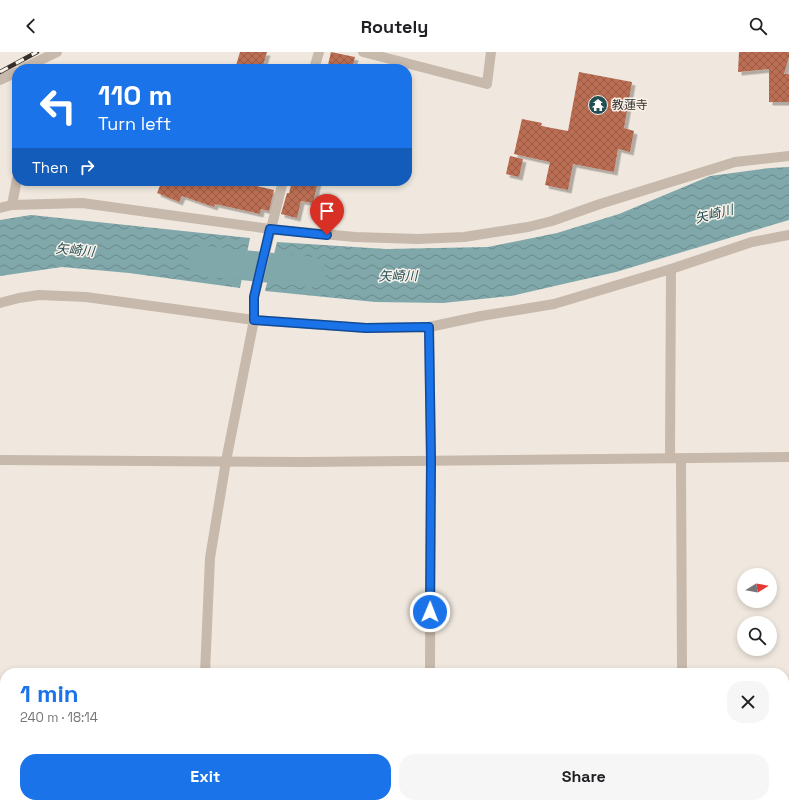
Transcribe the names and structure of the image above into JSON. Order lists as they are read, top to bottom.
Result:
{
  "water": ["矢崎川"],
  "places": {
    "temple": ["教蓮寺"]
  },
  "north": "right",
  "page": {
    "header": "Routely",
    "turn": ["110 m", "Turn left"],
    "then": "Then",
    "heading": ["1 min", "240 m · 18:14"],
    "buttons": ["Exit", "Share"]
  }
}
